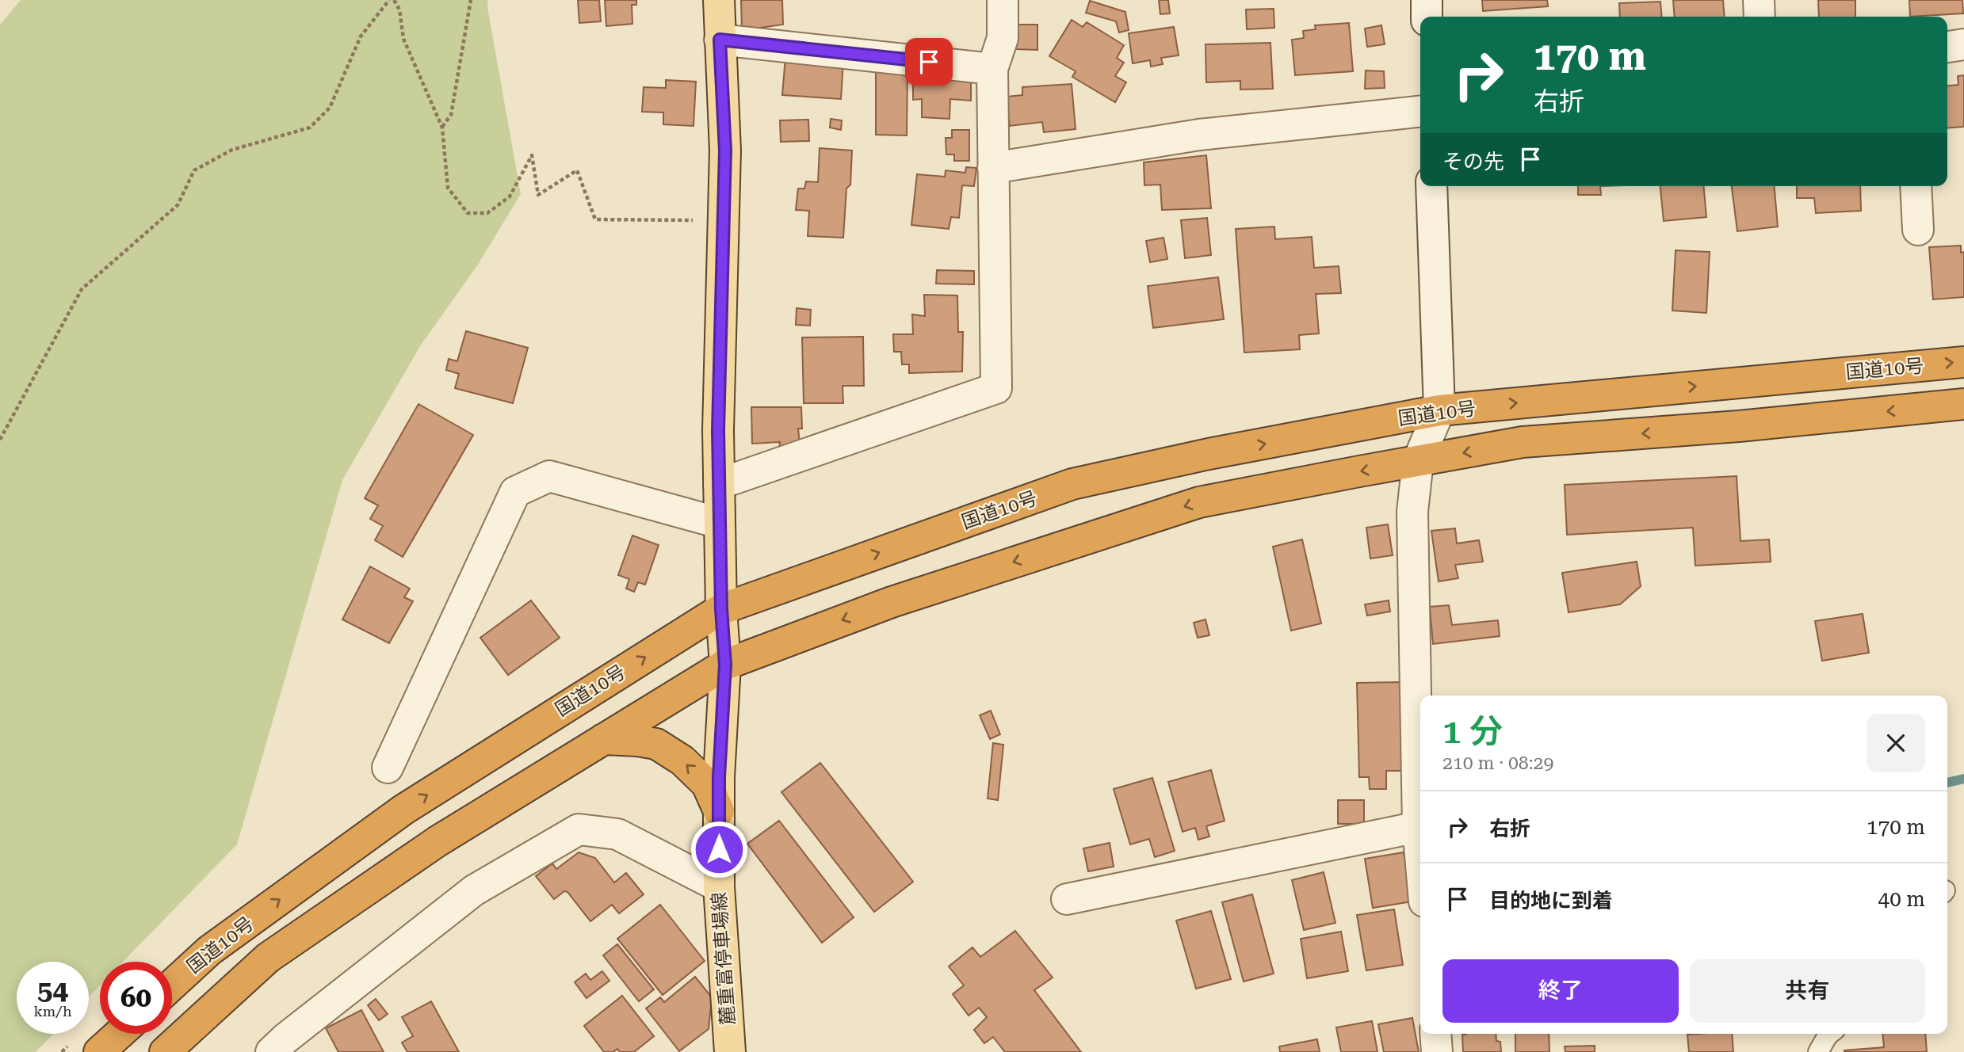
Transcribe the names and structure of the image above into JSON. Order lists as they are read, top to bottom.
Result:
{
  "streets": {
    "highway": ["国道10号"],
    "main road": ["麓重富停車場線"]
  },
  "crossings": [
    ["国道10号", "麓重富停車場線"]
  ],
  "page": {
    "turn": ["170 m", "右折"],
    "then": "その先",
    "heading": ["1 分", "210 m · 08:29"],
    "list": [
      {
        "name": "右折",
        "value": "170 m"
      },
      {
        "name": "目的地に到着",
        "value": "40 m"
      }
    ],
    "buttons": ["終了", "共有"],
    "speed": "54 km/h",
    "limit": "60"
  }
}
